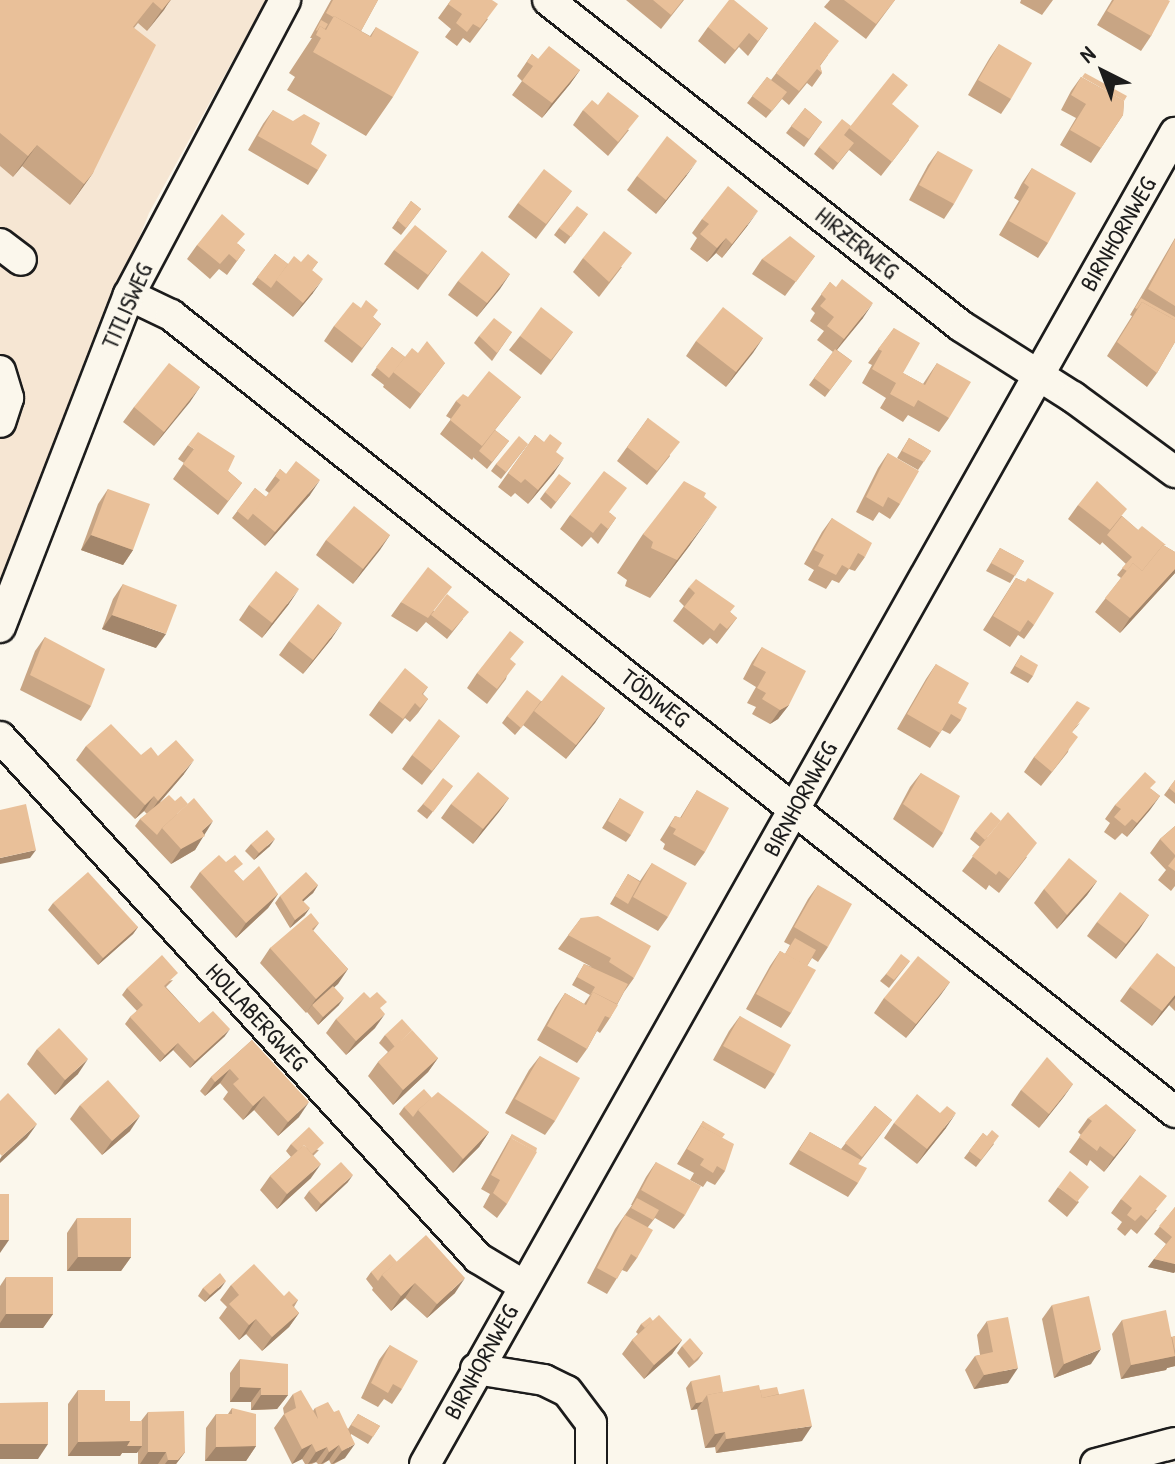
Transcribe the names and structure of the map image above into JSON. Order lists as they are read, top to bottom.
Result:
{
  "streets": {
    "street": [
      "BIRNHORNWEG",
      "HIRZERWEG",
      "TITLISWEG",
      "TÖDIWEG",
      "HOLLABERGWEG"
    ]
  },
  "crossings": [
    ["BIRNHORNWEG", "HIRZERWEG"],
    ["BIRNHORNWEG", "TÖDIWEG"],
    ["BIRNHORNWEG", "HOLLABERGWEG"],
    ["TITLISWEG", "TÖDIWEG"]
  ],
  "north": "top left"
}
